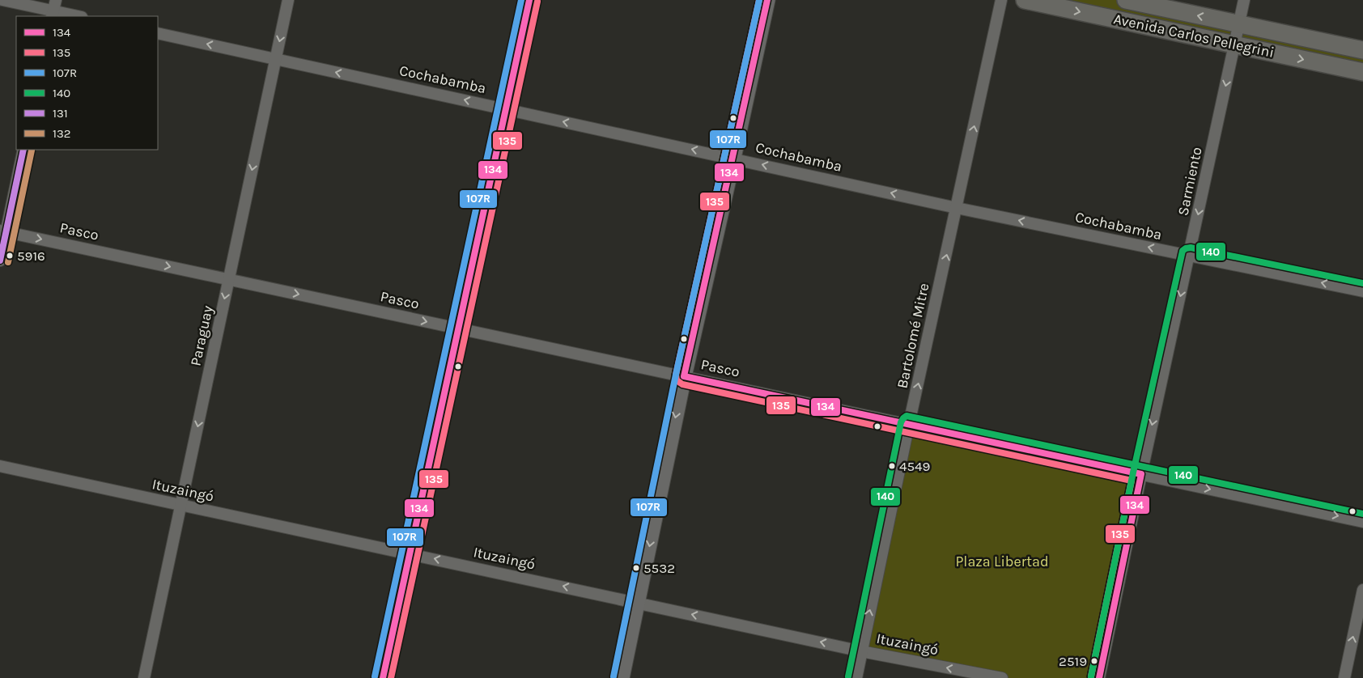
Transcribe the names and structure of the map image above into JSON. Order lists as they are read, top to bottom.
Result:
{
  "streets": {
    "main road": ["Avenida Carlos Pellegrini"],
    "street": [
      "Cochabamba",
      "Sarmiento",
      "Pasco",
      "Paraguay",
      "Bartolomé Mitre",
      "Ituzaingó"
    ]
  },
  "crossings": [
    ["Avenida Carlos Pellegrini", "Sarmiento"],
    ["Cochabamba", "Sarmiento"],
    ["Cochabamba", "Paraguay"],
    ["Cochabamba", "Bartolomé Mitre"],
    ["Sarmiento", "Pasco"],
    ["Pasco", "Paraguay"],
    ["Pasco", "Bartolomé Mitre"],
    ["Paraguay", "Ituzaingó"],
    ["Bartolomé Mitre", "Ituzaingó"]
  ],
  "one_way": [
    "Cochabamba",
    "Sarmiento",
    "Pasco",
    "Paraguay",
    "Bartolomé Mitre",
    "Ituzaingó"
  ],
  "parks": ["Plaza Libertad"],
  "places": [
    "5916",
    "4549",
    "5532",
    "2519"
  ],
  "lines": [
    "transit line 134",
    "transit line 135",
    "transit line 107R",
    "transit line 131",
    "transit line 132",
    "transit line 140"
  ],
  "legend": [
    "134",
    "135",
    "107R",
    "140",
    "131",
    "132"
  ]
}
